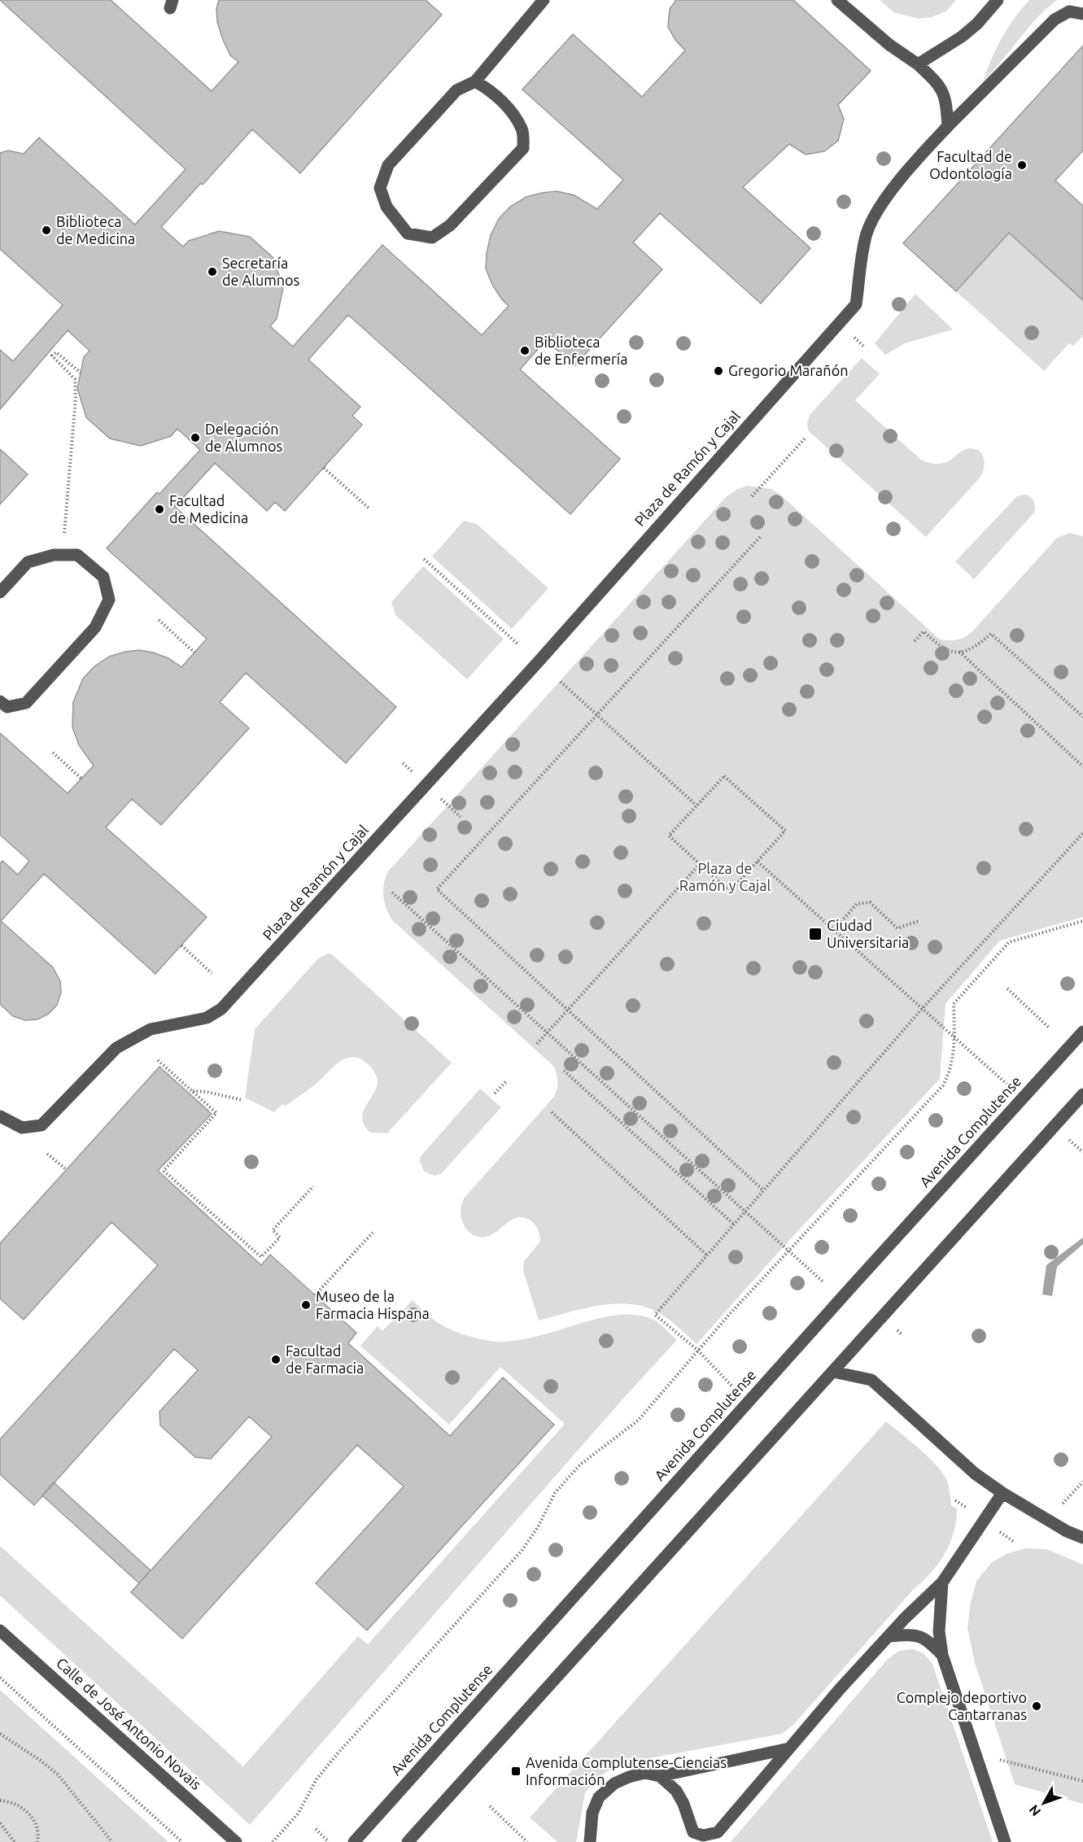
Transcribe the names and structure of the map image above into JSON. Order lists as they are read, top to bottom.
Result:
{
  "streets": {
    "street": ["Plaza de Ramón y Cajal", "Avenida Complutense", "Calle de José Antonio Novais"]
  },
  "parks": ["Plaza de Ramón y Cajal"],
  "places": {
    "other": [
      "Facultad de Odontología",
      "Biblioteca de Medicina",
      "Secretaría de Alumnos",
      "Biblioteca de Enfermería",
      "Gregorio Marañón",
      "Delegación de Alumnos",
      "Facultad de Medicina",
      "Museo de la Farmacia Hispana",
      "Facultad de Farmacia",
      "Complejo deportivo Cantarranas"
    ],
    "transit": ["Ciudad Universitaria", "Avenida Complutense-Ciencias Información"]
  },
  "north": "bottom left"
}
